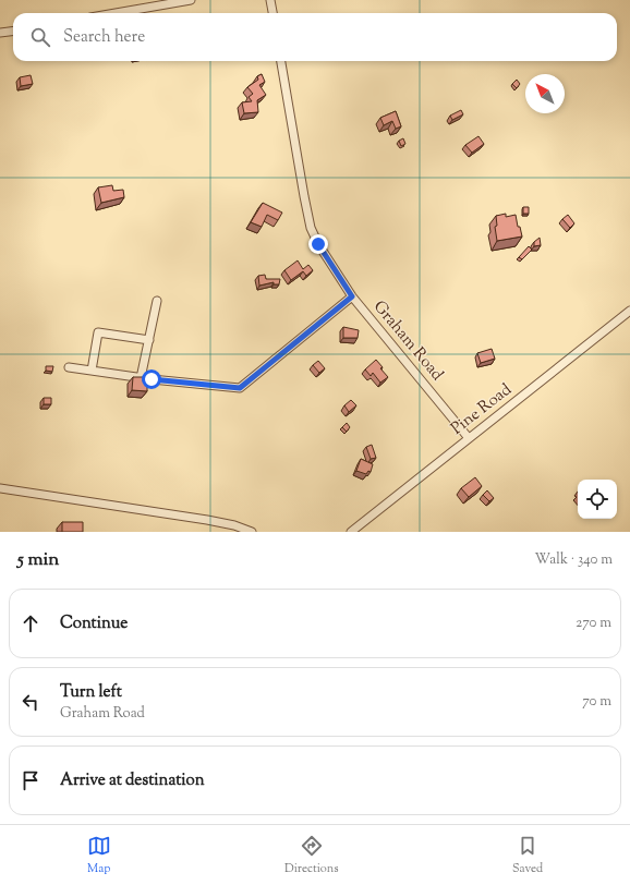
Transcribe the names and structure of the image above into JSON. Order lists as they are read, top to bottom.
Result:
{
  "streets": {
    "street": ["Graham Road", "Pine Road"]
  },
  "crossings": [
    ["Graham Road", "Pine Road"]
  ],
  "north": "top left",
  "page": {
    "search": "Search here",
    "heading": ["5 min", "Walk · 340 m"],
    "list": [
      ["Continue", "270 m"],
      ["Turn left", "Graham Road", "70 m"],
      "Arrive at destination"
    ],
    "nav": ["Map", "Directions", "Saved"]
  }
}
